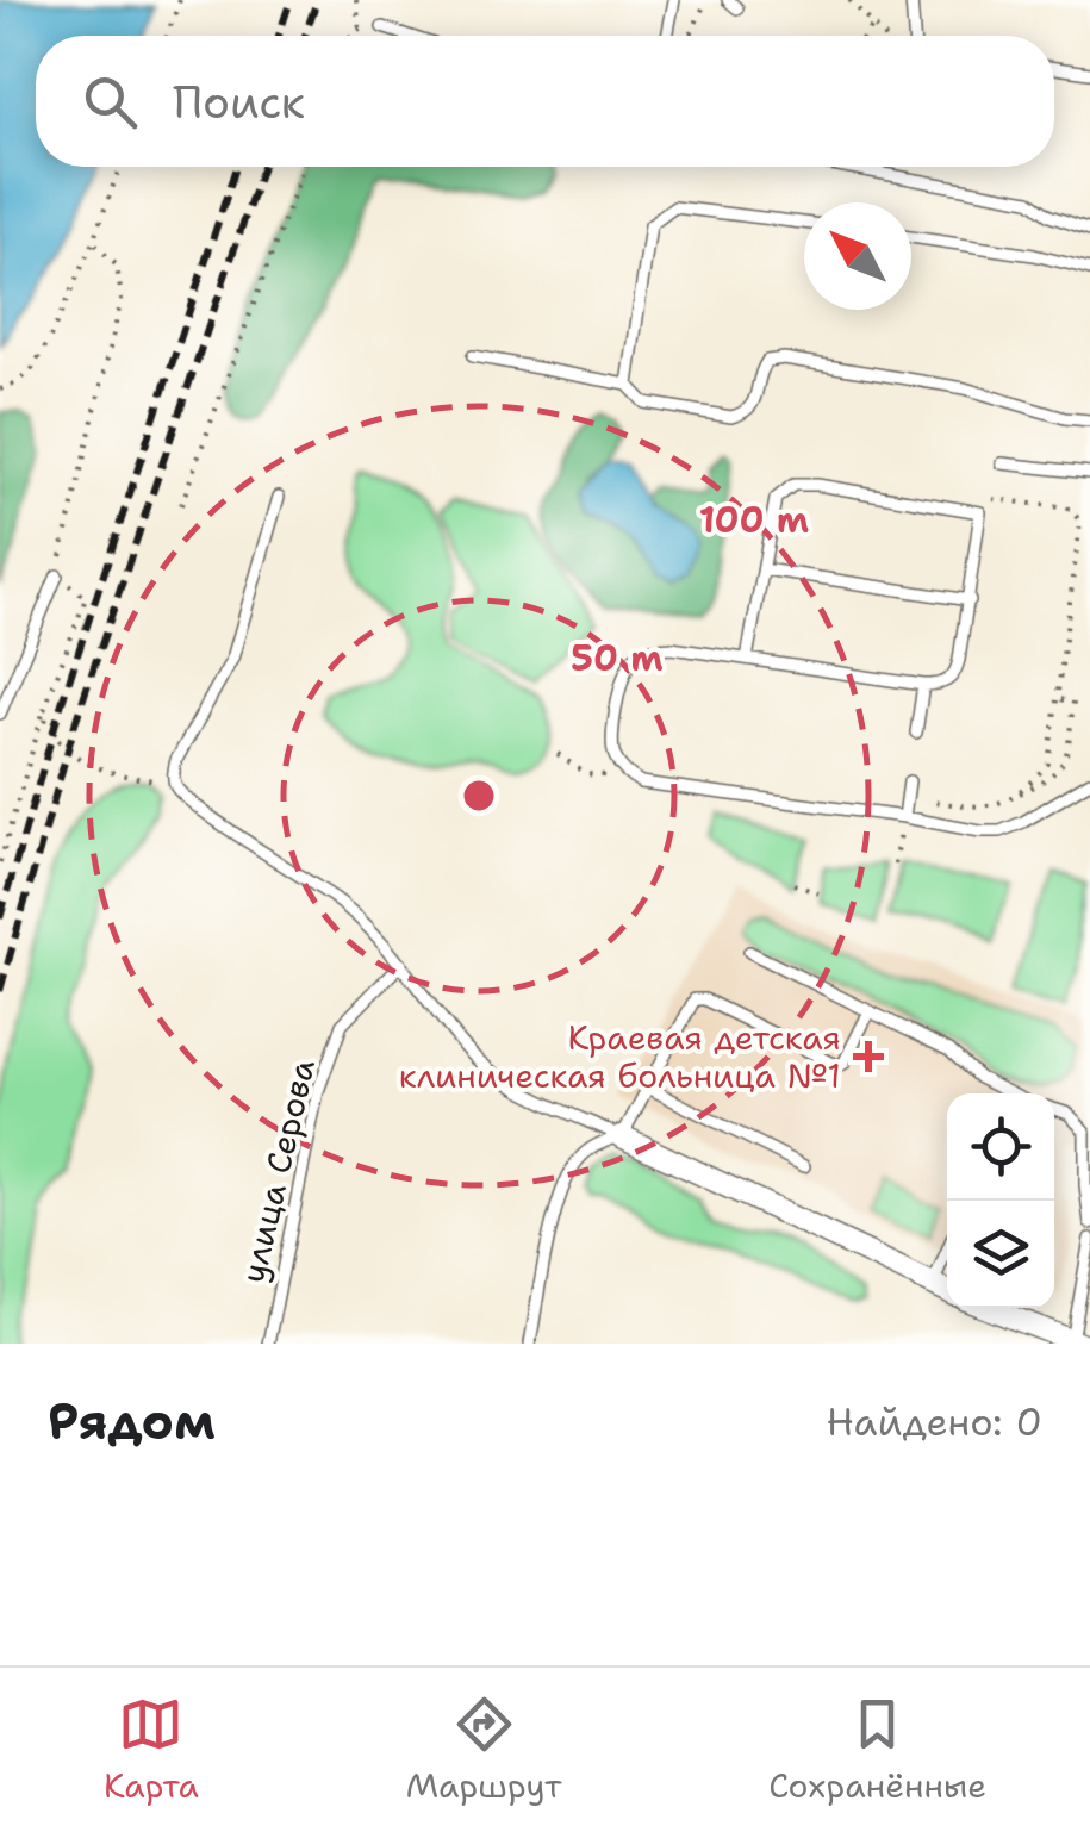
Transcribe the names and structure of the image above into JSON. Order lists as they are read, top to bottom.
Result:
{
  "streets": {
    "lane": ["улица Серова"]
  },
  "places": {
    "health": ["Краевая детская клиническая больница №1"]
  },
  "north": "top left",
  "page": {
    "search": "Поиск",
    "heading": ["Рядом", "Найдено: 0"],
    "nav": ["Карта", "Маршрут", "Сохранённые"]
  },
  "rings": ["100 m", "50 m"]
}
